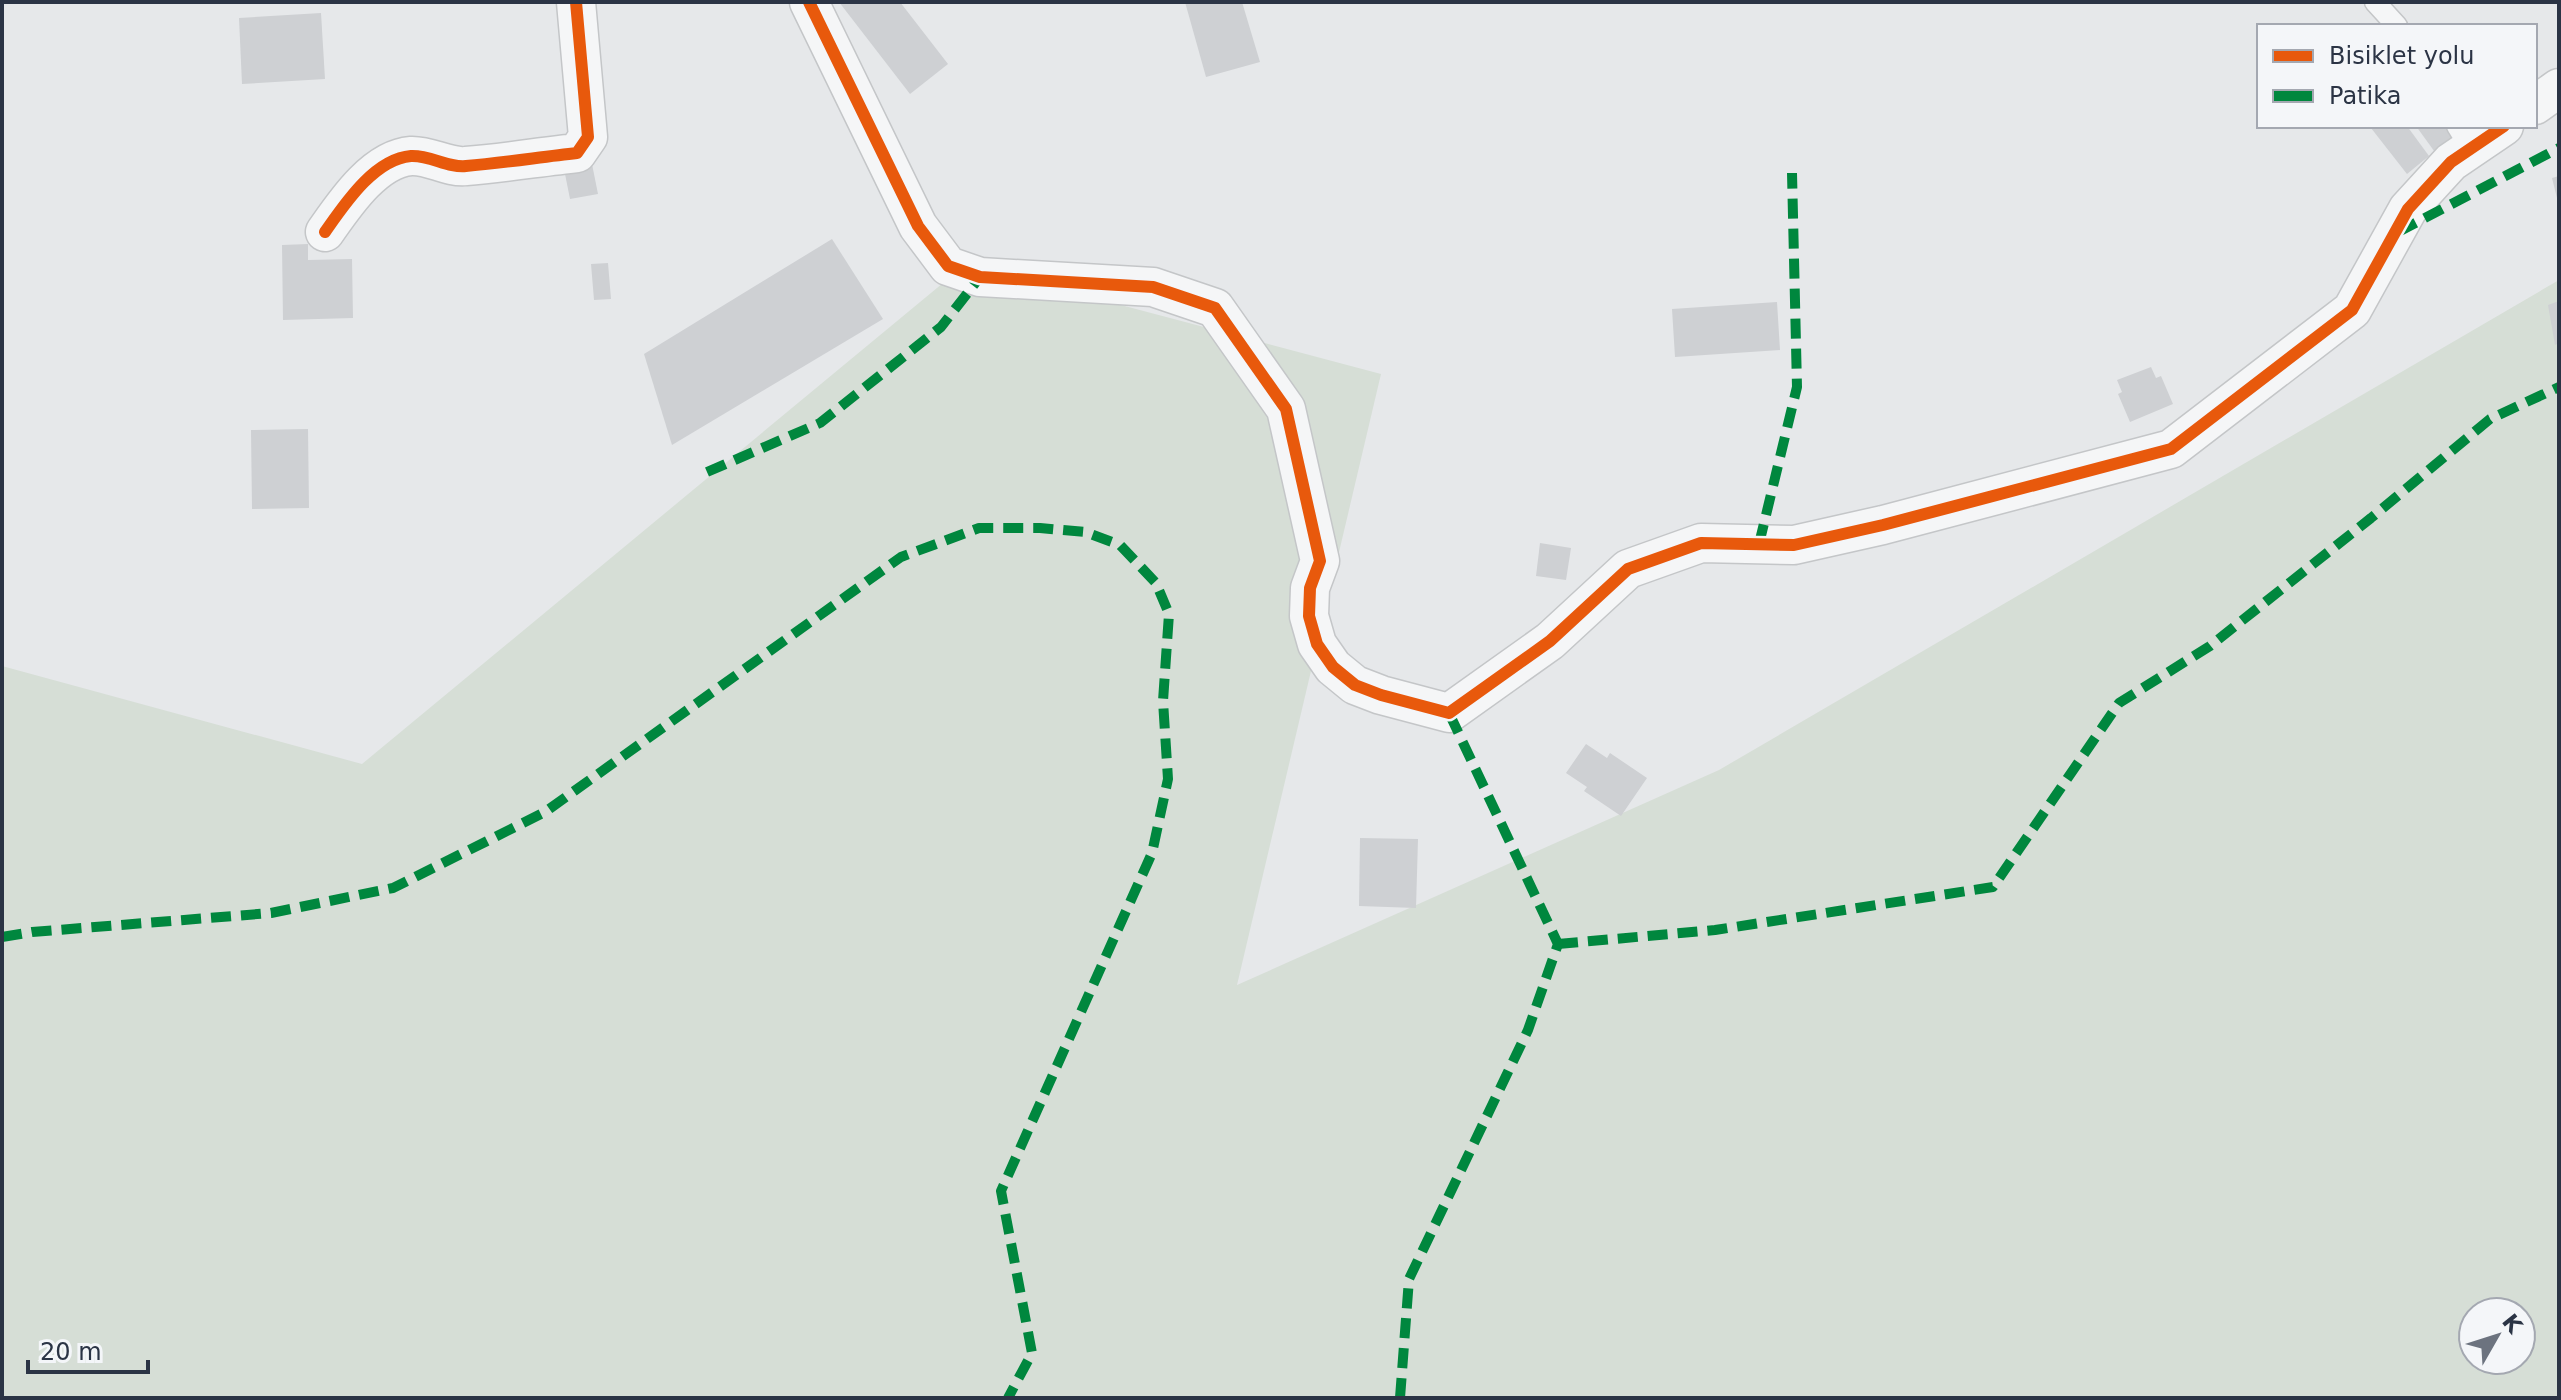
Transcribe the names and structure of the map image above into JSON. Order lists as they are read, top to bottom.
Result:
{
  "legend": ["Bisiklet yolu", "Patika"],
  "scale_bar": "20 m",
  "north": "top right"
}
